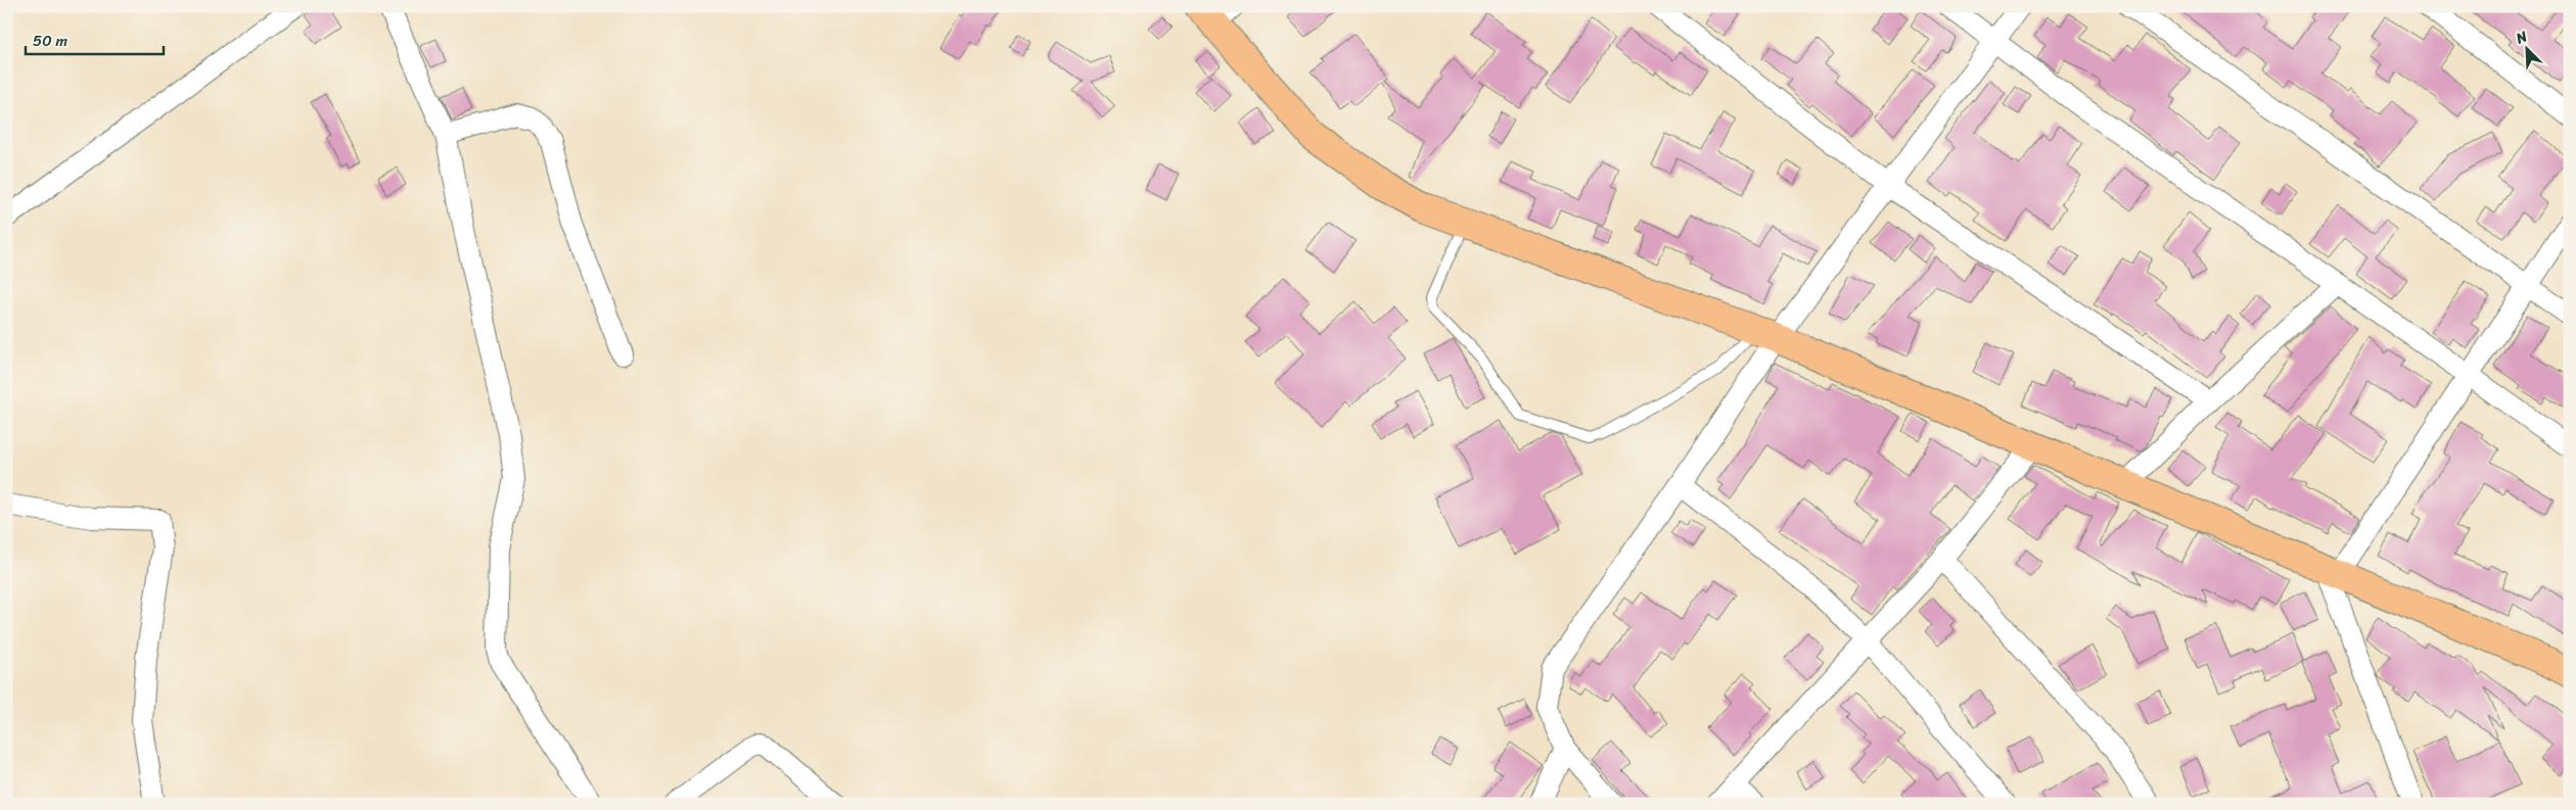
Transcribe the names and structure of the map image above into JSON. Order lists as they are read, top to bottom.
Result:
{
  "scale_bar": "50 m",
  "north": "top left"
}
